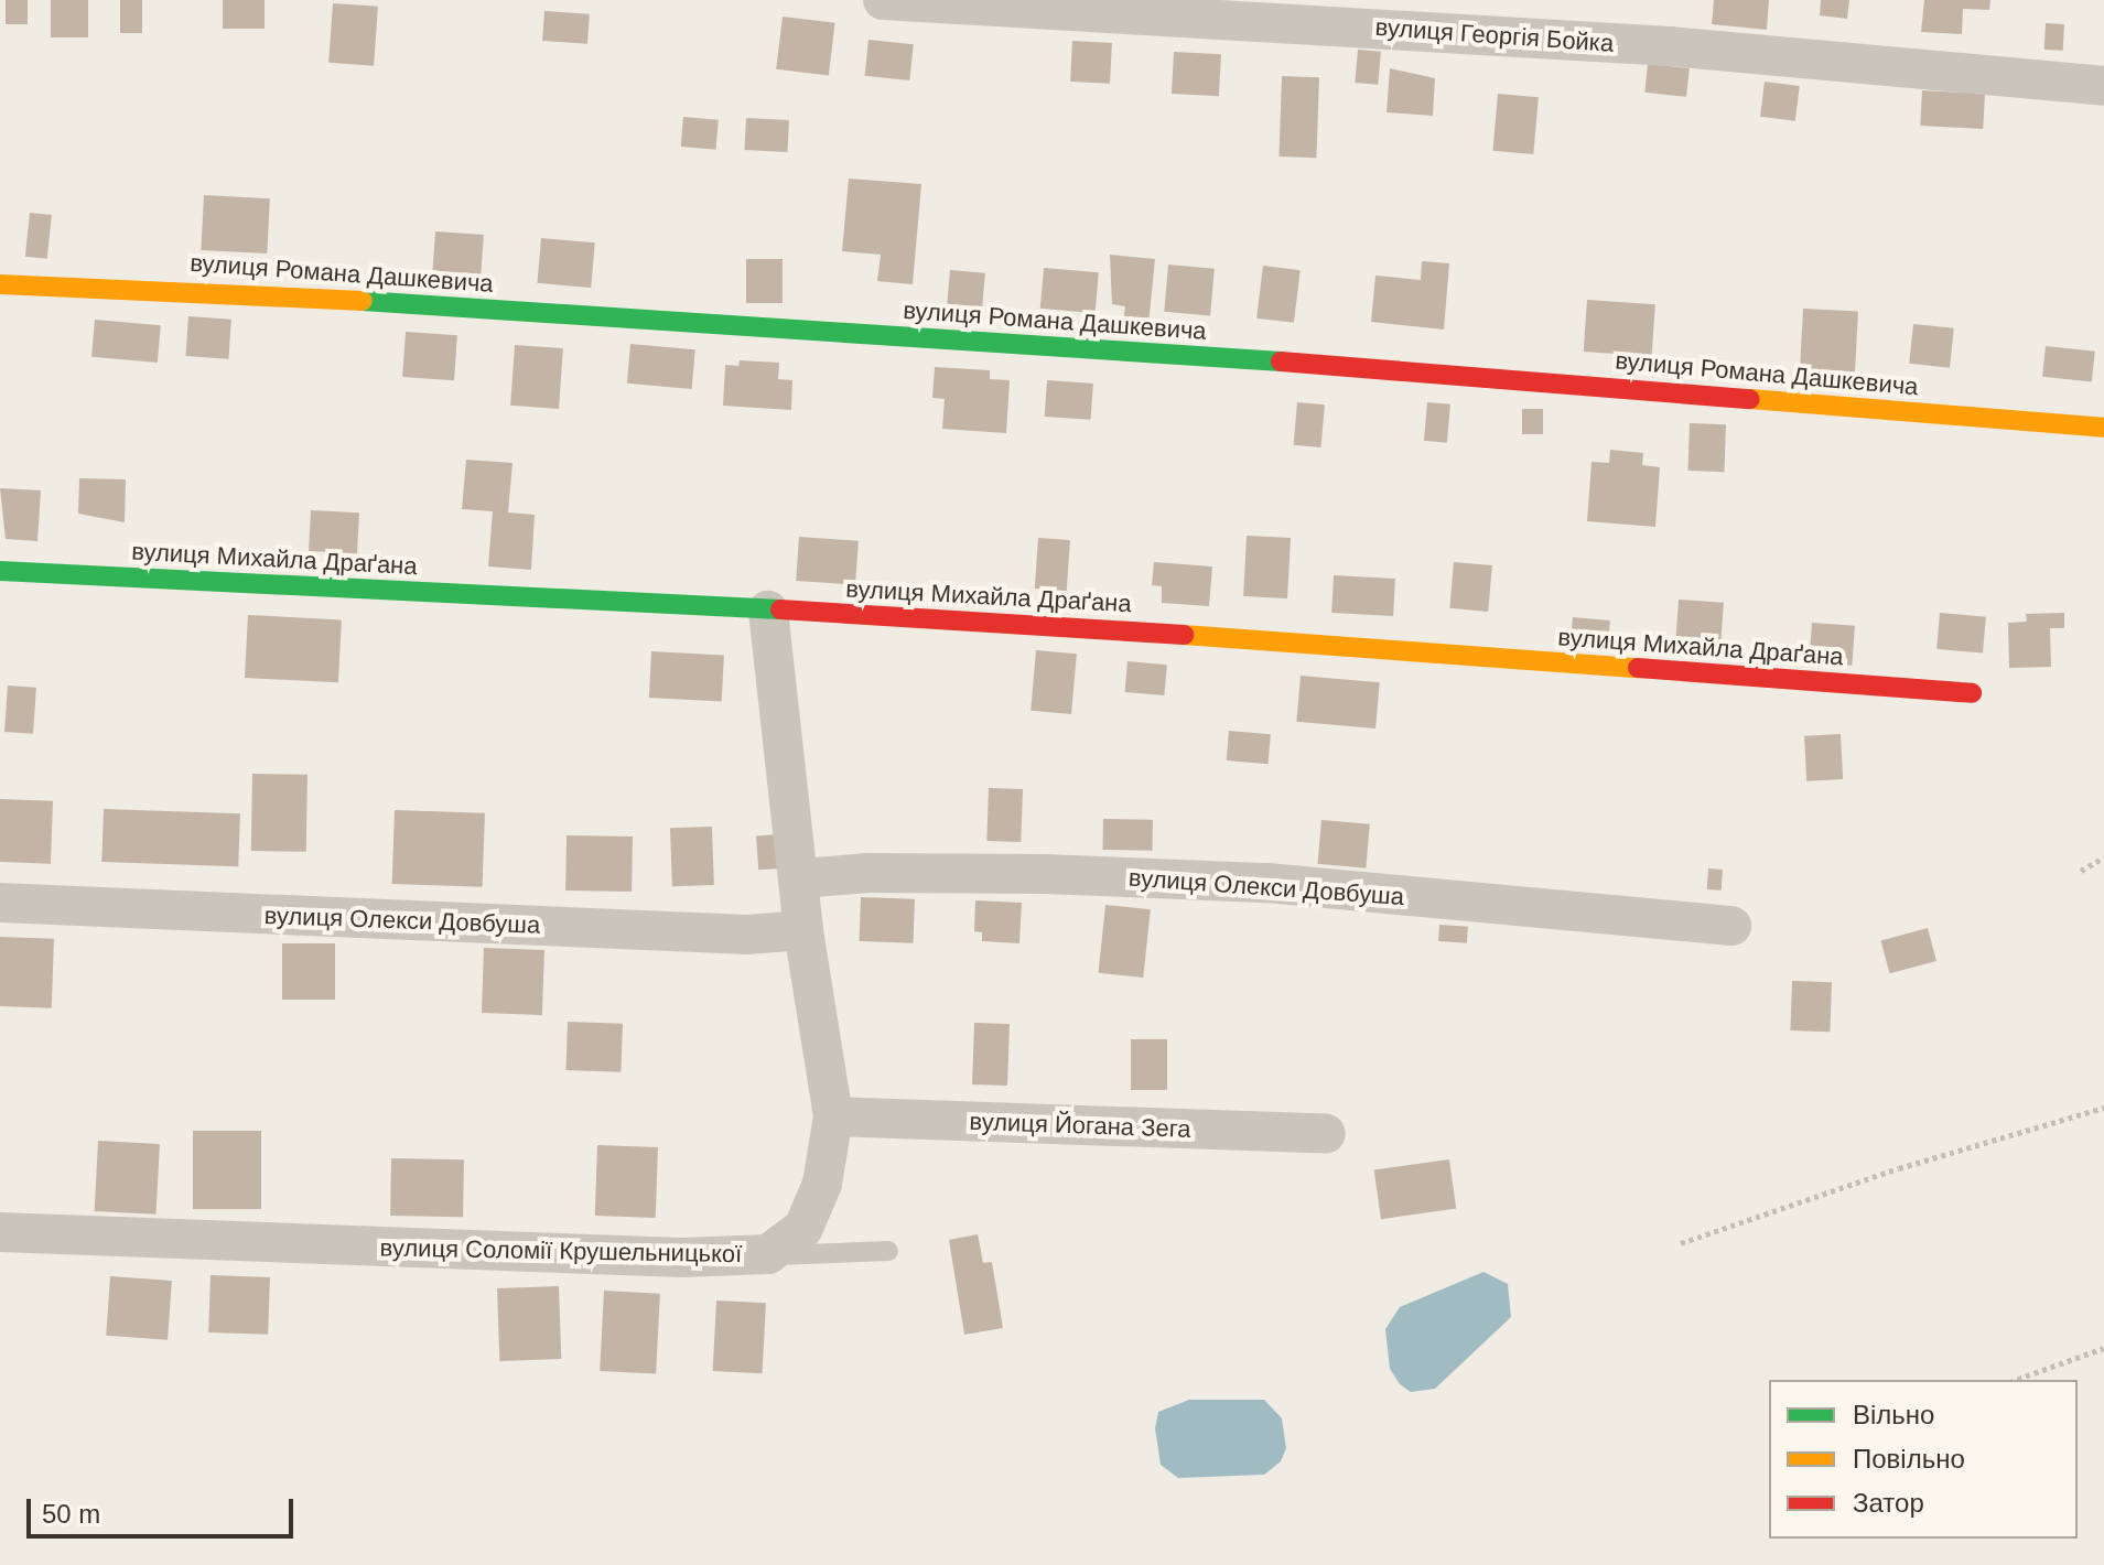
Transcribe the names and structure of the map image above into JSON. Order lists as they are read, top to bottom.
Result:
{
  "streets": {
    "street": [
      "вулиця Георгія Бойка",
      "вулиця Романа Дашкевича",
      "вулиця Михайла Драґана",
      "вулиця Олекси Довбуша",
      "вулиця Йогана Зега",
      "вулиця Соломії Крушельницької"
    ]
  },
  "crossings": [
    ["вулиця Михайла Драґана", "вулиця Соломії Крушельницької"],
    ["вулиця Олекси Довбуша", "вулиця Соломії Крушельницької"],
    ["вулиця Йогана Зега", "вулиця Соломії Крушельницької"]
  ],
  "legend": ["Вільно", "Повільно", "Затор"],
  "scale_bar": "50 m"
}
